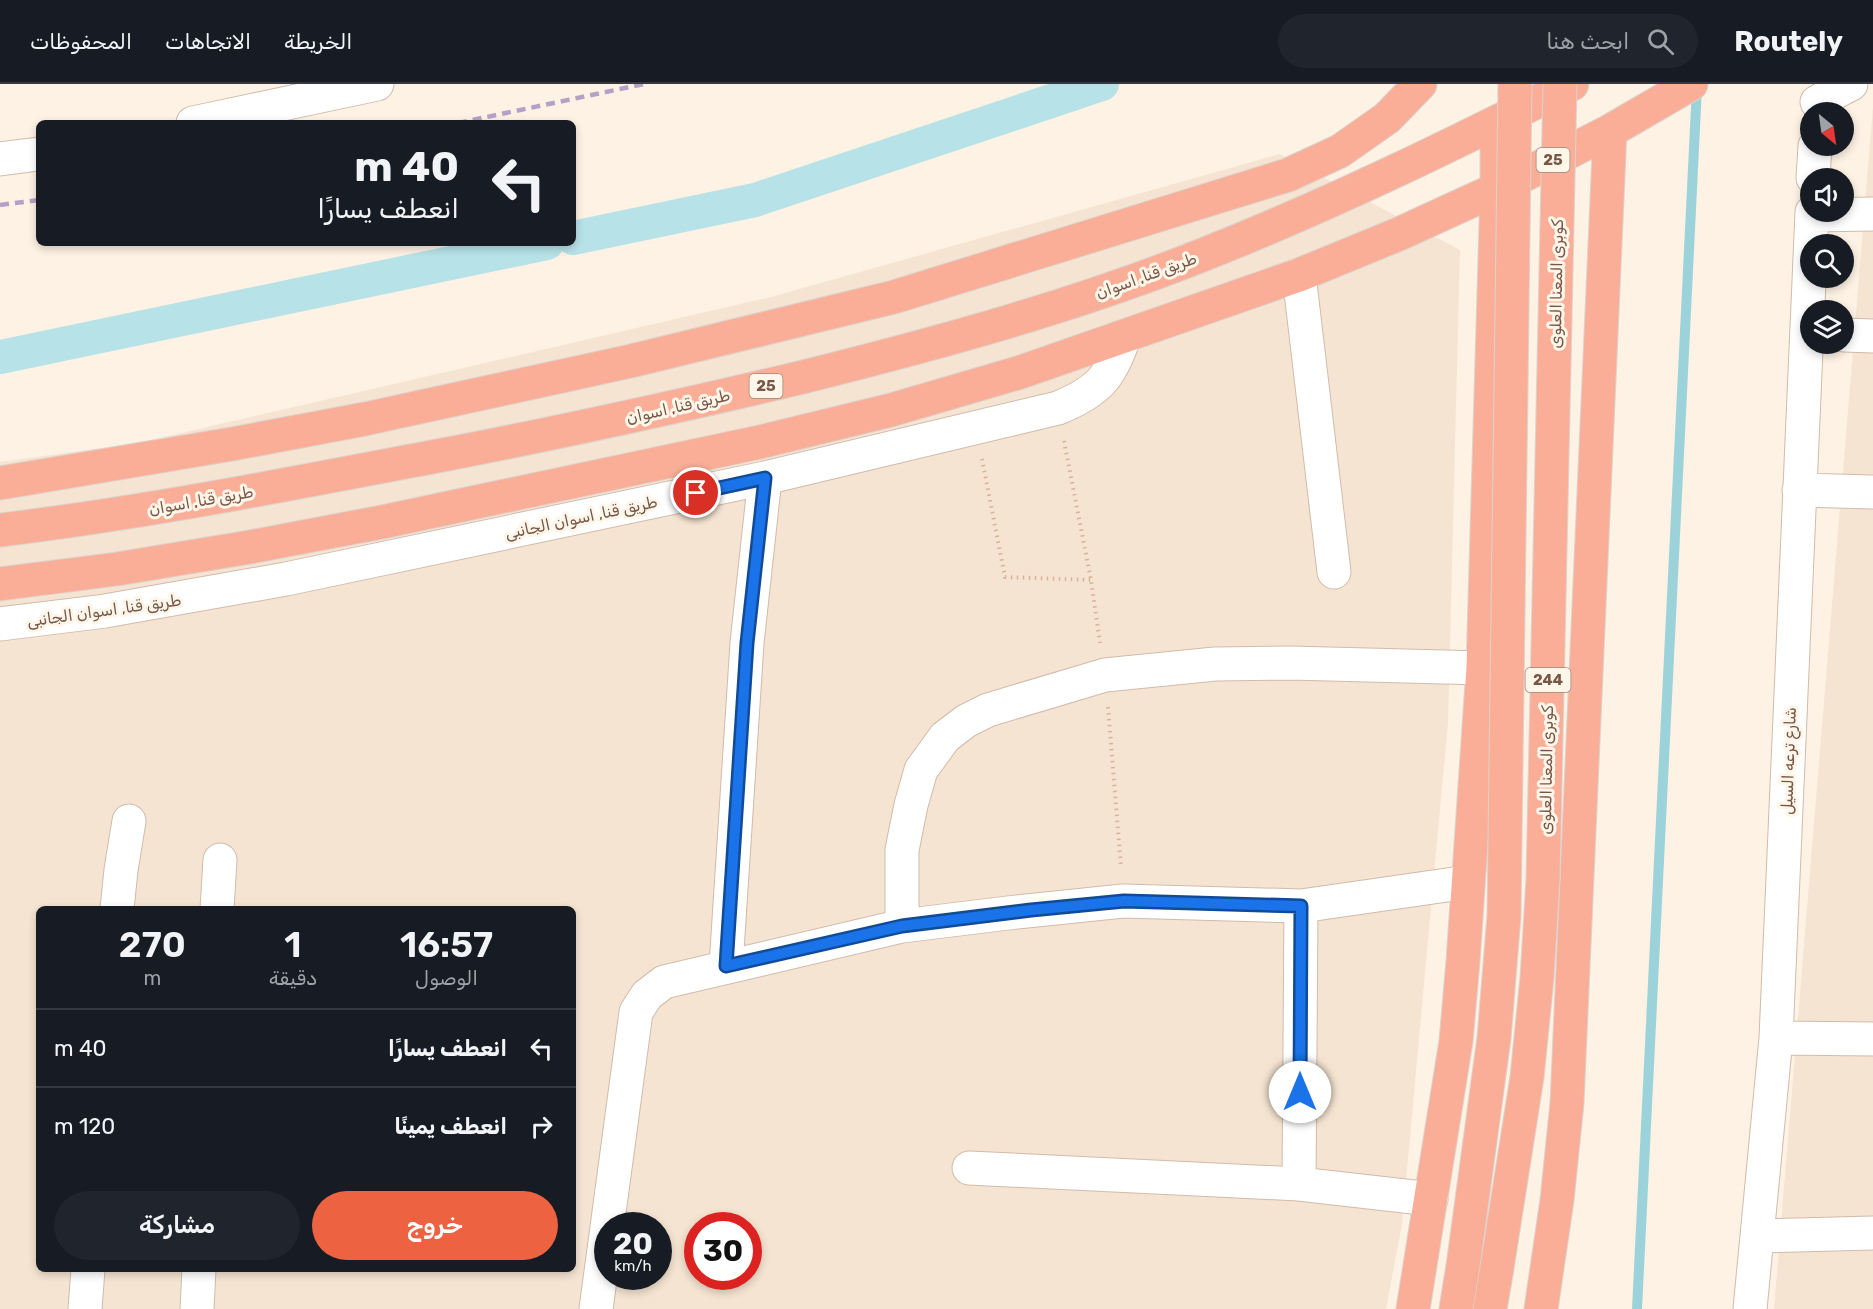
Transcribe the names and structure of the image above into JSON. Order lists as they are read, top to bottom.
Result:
{
  "streets": {
    "highway": [
      "25",
      "طريق قنا, اسوان",
      "كوبرى المعنا العلوى",
      "244"
    ],
    "street": ["طريق قنا, اسوان الجانبى", "شارع ترعه السيل"]
  },
  "crossings": [
    ["25", "طريق قنا, اسوان"],
    ["25", "طريق قنا, اسوان الجانبى"]
  ],
  "north": "bottom right",
  "page": {
    "header": "Routely",
    "search": "ابحث هنا",
    "nav": ["الخريطة", "الاتجاهات", "المحفوظات"],
    "turn": ["40 m", "انعطف يسارًا"],
    "eta": [
      "16:57",
      "الوصول",
      "1",
      "دقيقة",
      "270",
      "m"
    ],
    "list": [
      {
        "name": "انعطف يسارًا",
        "value": "40 m"
      },
      {
        "name": "انعطف يمينًا",
        "value": "120 m"
      }
    ],
    "buttons": ["خروج", "مشاركة"],
    "speed": "20 km/h",
    "limit": "30"
  }
}
